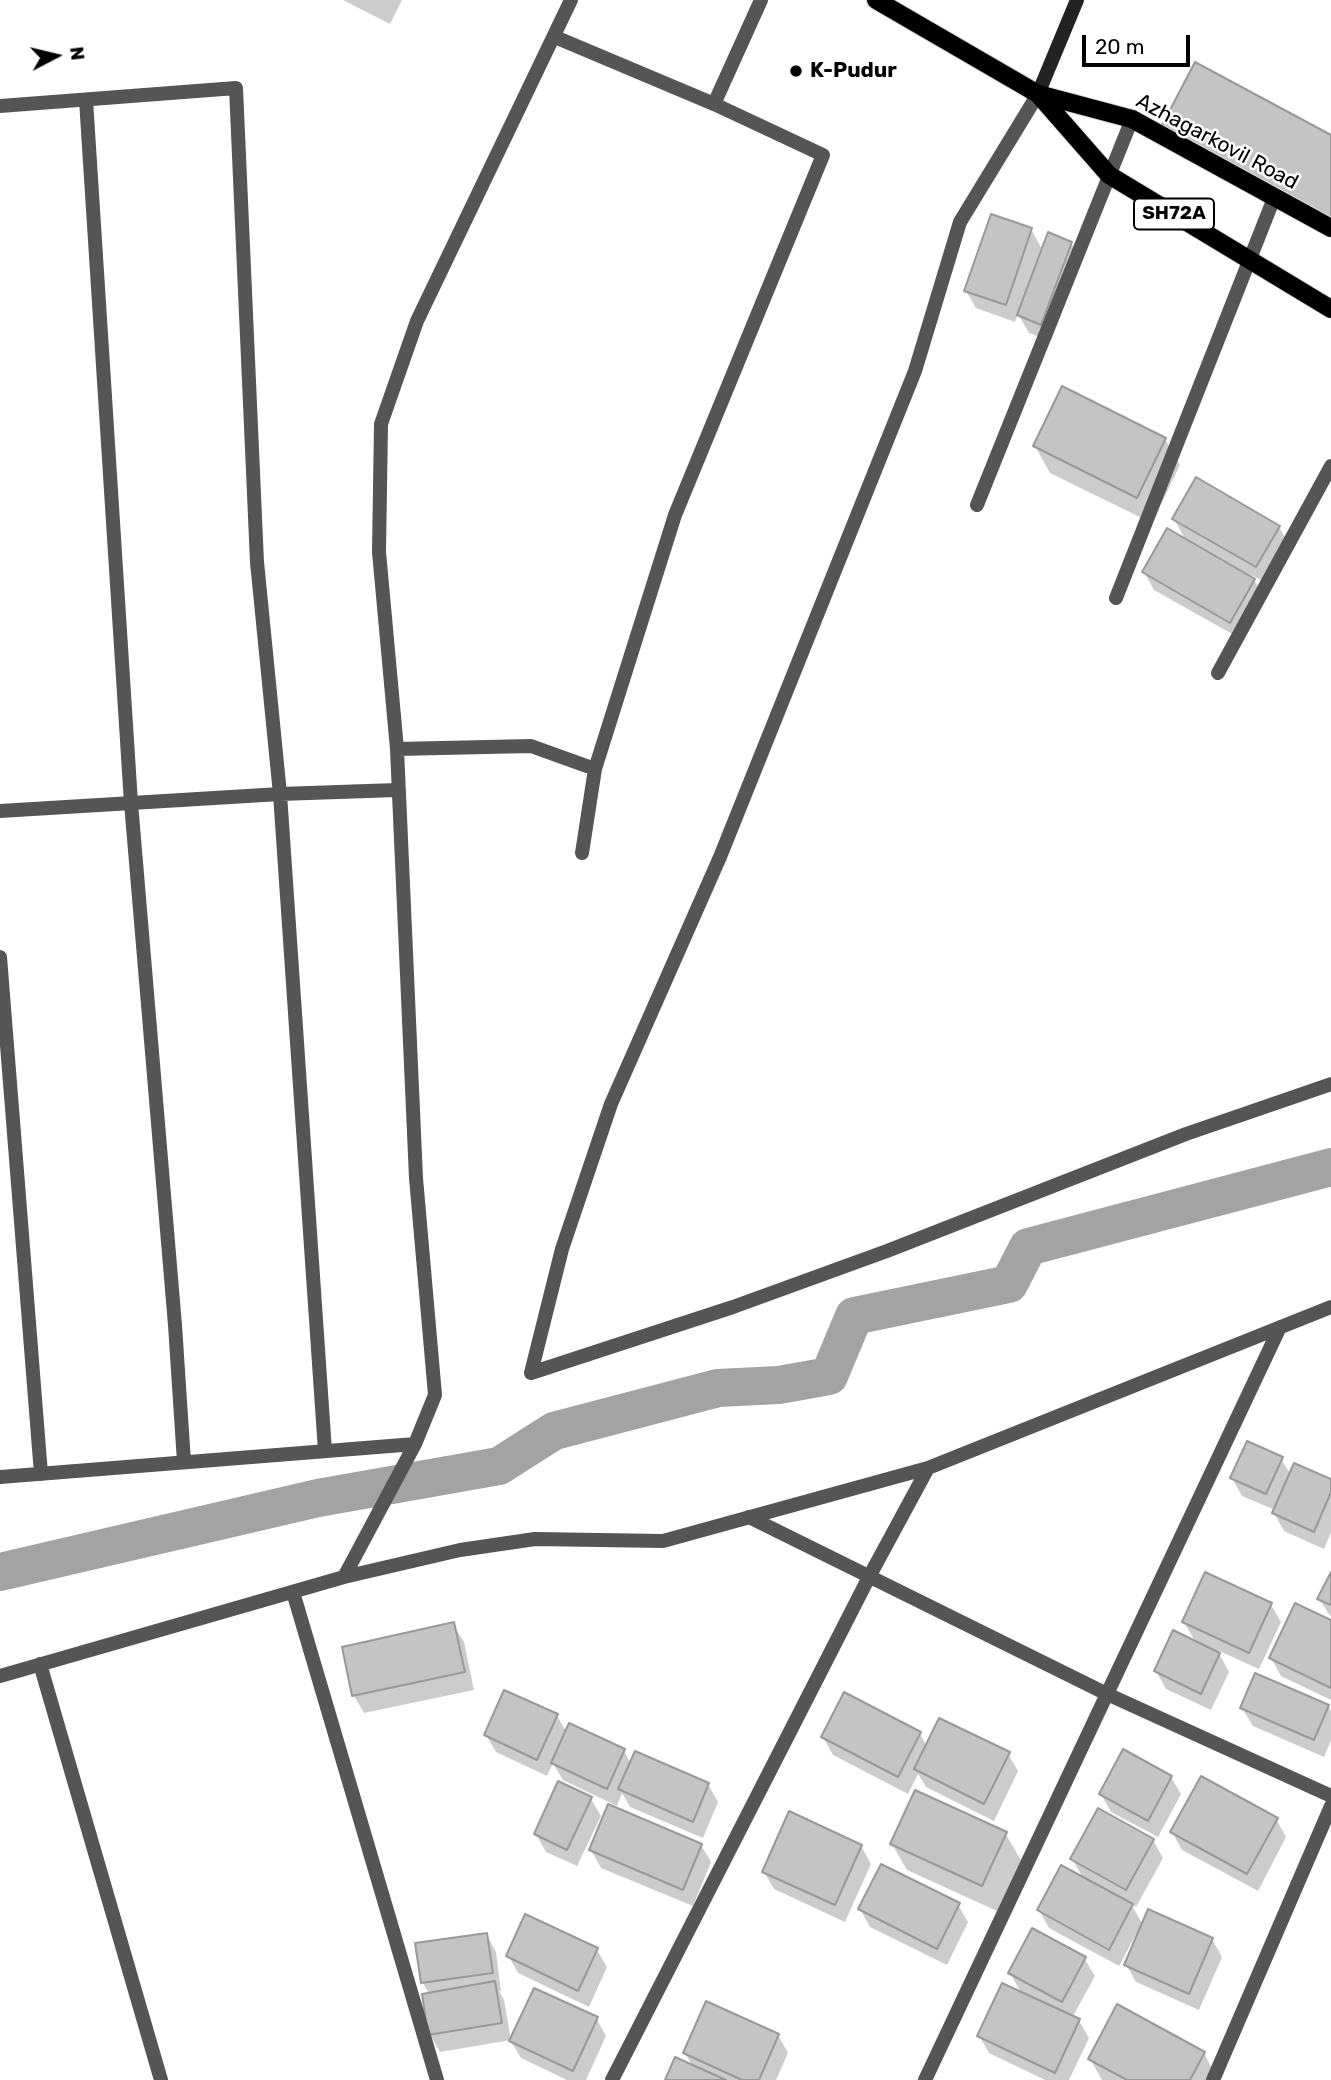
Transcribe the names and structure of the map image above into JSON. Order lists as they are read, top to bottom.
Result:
{
  "streets": {
    "main road": ["Azhagarkovil Road", "SH72A"]
  },
  "places": ["K-Pudur"],
  "scale_bar": "20 m",
  "north": "right"
}
